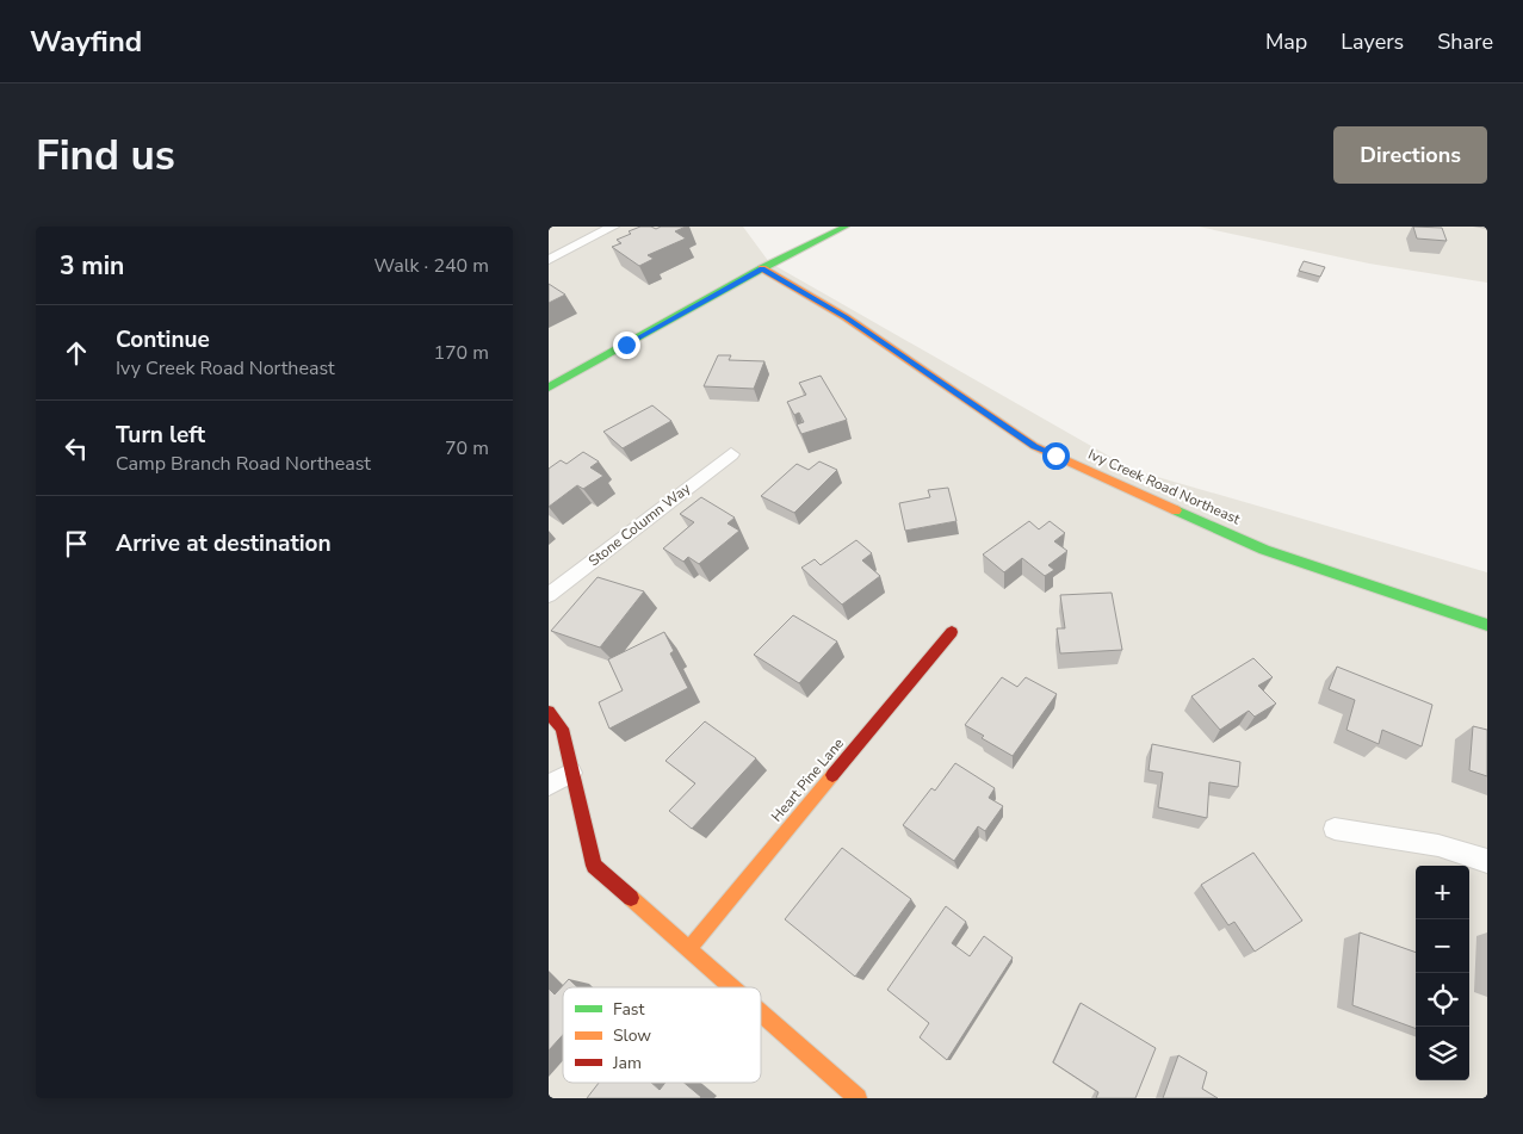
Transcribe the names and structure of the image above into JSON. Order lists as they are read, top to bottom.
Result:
{
  "streets": {
    "street": ["Ivy Creek Road Northeast", "Stone Column Way", "Heart Pine Lane"]
  },
  "legend": ["Fast", "Slow", "Jam"],
  "page": {
    "header": "Wayfind",
    "nav": ["Map", "Layers", "Share"],
    "buttons": "Directions",
    "title": "Find us",
    "heading": ["3 min", "Walk · 240 m"],
    "list": [
      ["Continue", "Ivy Creek Road Northeast", "170 m"],
      ["Turn left", "Camp Branch Road Northeast", "70 m"],
      "Arrive at destination"
    ],
    "map_buttons": ["+", "−"]
  }
}
